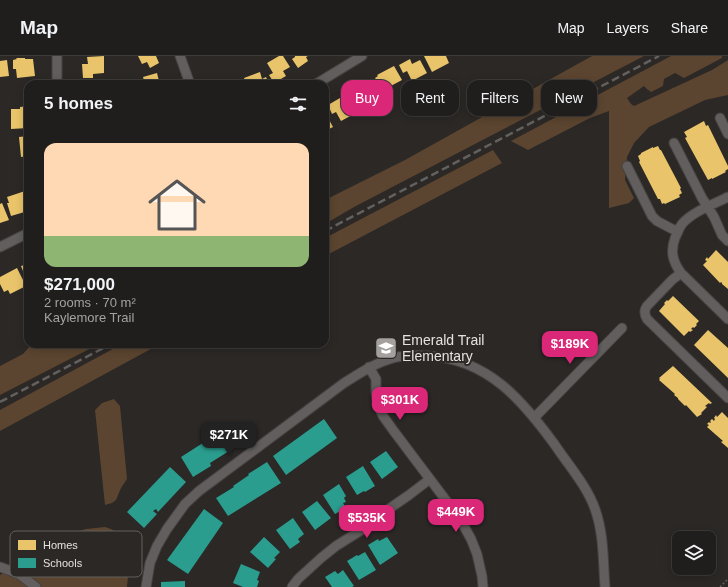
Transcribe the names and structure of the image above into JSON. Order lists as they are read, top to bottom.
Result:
{
  "places": {
    "school or university": ["Emerald Trail Elementary"]
  },
  "legend": ["Homes", "Schools"],
  "page": {
    "header": "Map",
    "nav": ["Map", "Layers", "Share"],
    "chip": [
      "Buy",
      "Rent",
      "Filters",
      "New"
    ],
    "heading": "5 homes",
    "list": [
      {
        "name": "$271,000",
        "note": "2 rooms · 70 m² · Kaylemore Trail"
      }
    ],
    "price": [
      "$189K",
      "$301K",
      "$271K",
      "$449K",
      "$535K"
    ]
  }
}
